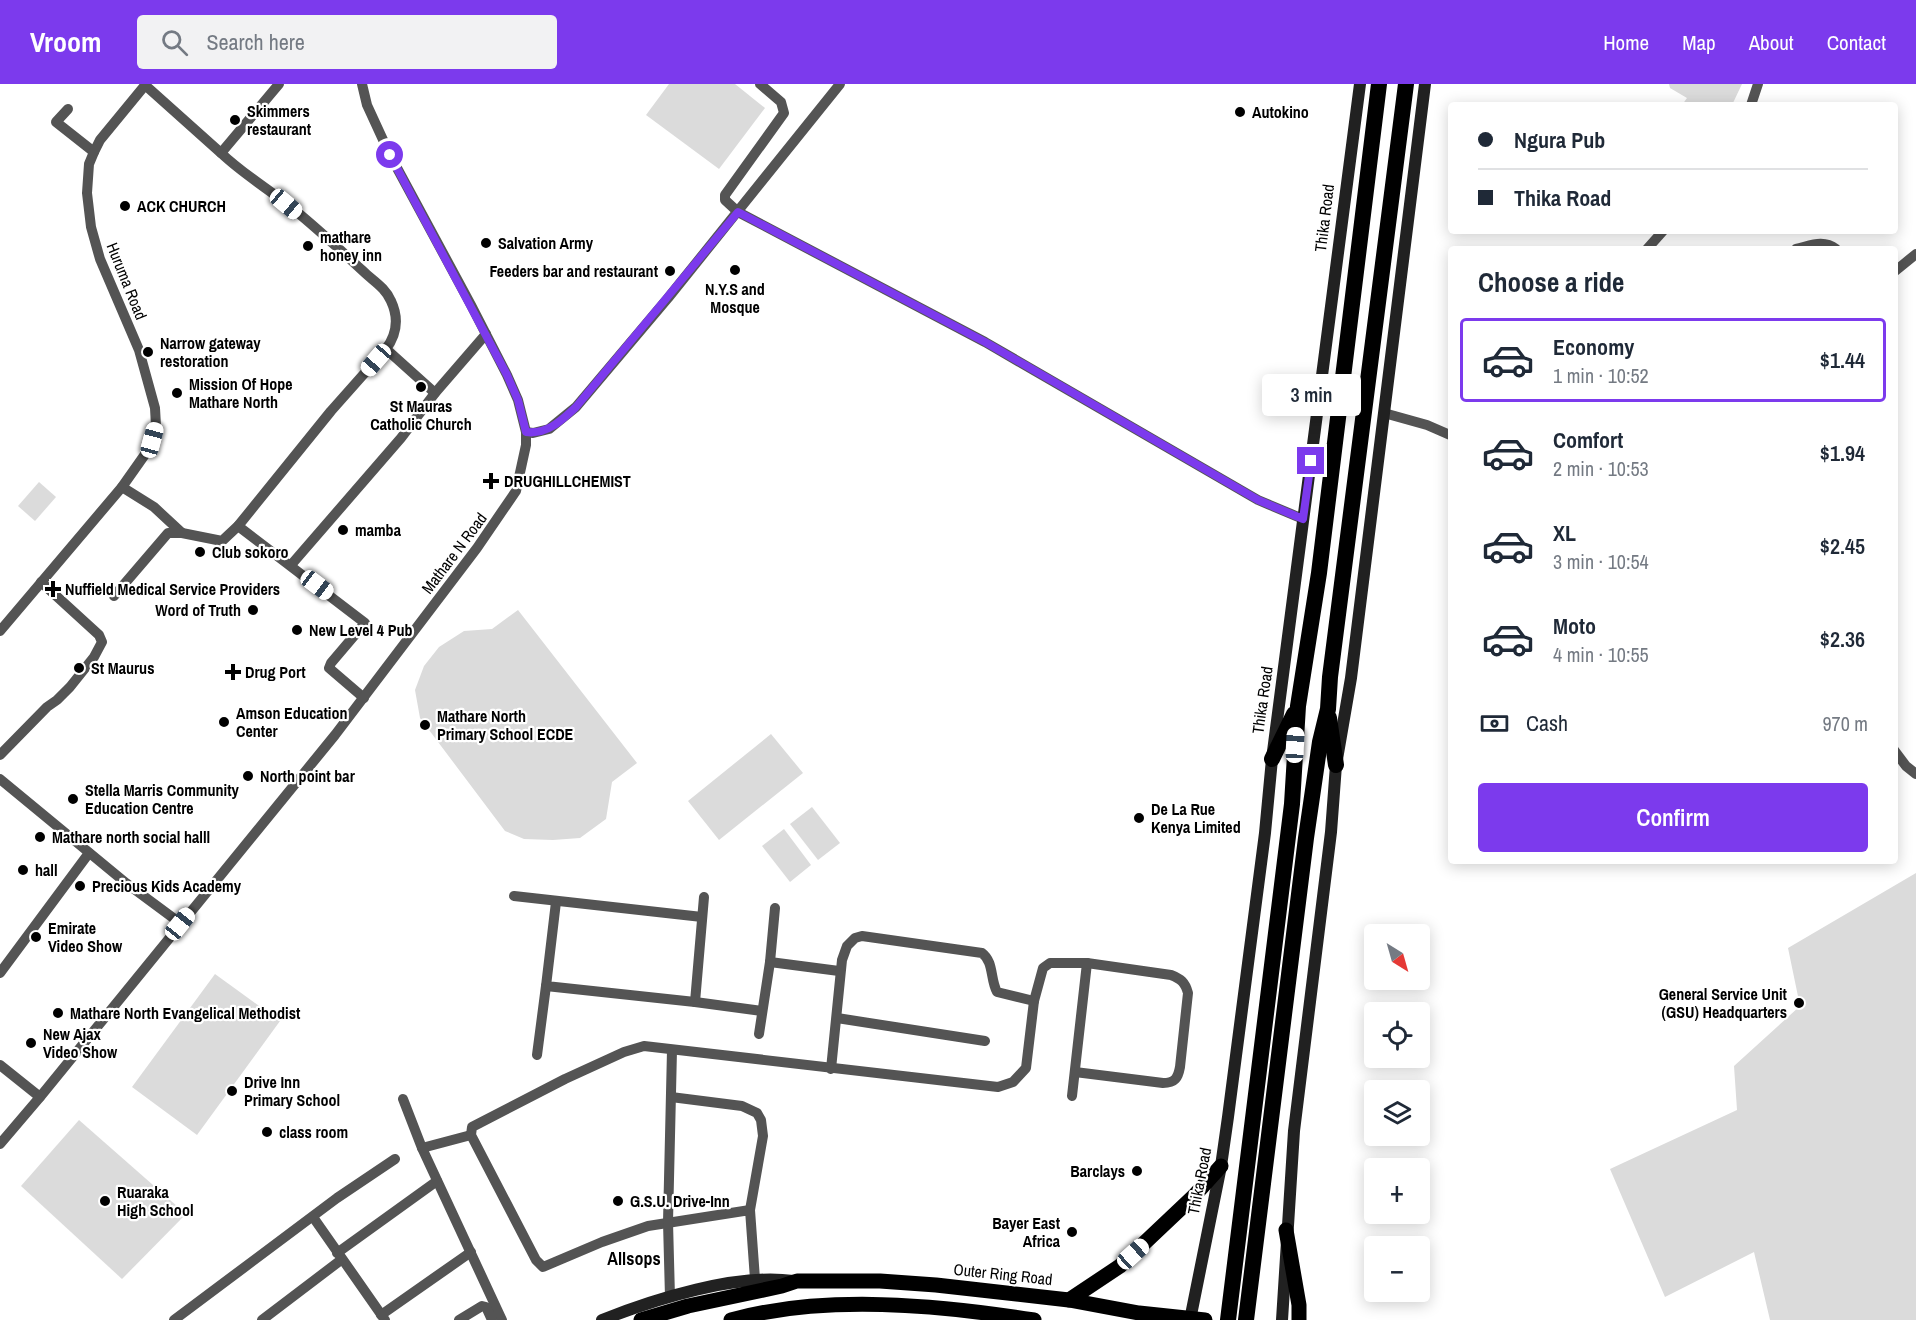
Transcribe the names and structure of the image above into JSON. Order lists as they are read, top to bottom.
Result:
{
  "streets": {
    "main road": ["Thika Road", "Outer Ring Road"],
    "street": ["Huruma Road", "Mathare N Road"]
  },
  "crossings": [
    ["Thika Road", "Outer Ring Road"]
  ],
  "districts": ["Allsops"],
  "places": {
    "other": [
      "Autokino",
      "Skimmers restaurant",
      "ACK CHURCH",
      "Salvation Army",
      "mathare honey inn",
      "N.Y.S and Mosque",
      "Feeders bar and restaurant",
      "Narrow gateway restoration",
      "St Mauras Catholic Church",
      "Mission Of Hope Mathare North",
      "mamba",
      "Club sokoro",
      "Word of Truth",
      "New Level 4 Pub",
      "St Maurus",
      "Amson Education Center",
      "Mathare North Primary School ECDE",
      "North point bar",
      "Stella Marris Community Education Centre",
      "De La Rue Kenya Limited",
      "Mathare north social halll",
      "hall",
      "Precious Kids Academy",
      "Emirate Video Show",
      "General Service Unit (GSU) Headquarters",
      "Mathare North Evangelical Methodist",
      "New Ajax Video Show",
      "Drive Inn Primary School",
      "class room",
      "Barclays",
      "Ruaraka High School",
      "G.S.U. Drive-Inn",
      "Bayer East Africa"
    ],
    "health": ["DRUGHILLCHEMIST", "Nuffield Medical Service Providers", "Drug Port"]
  },
  "north": "bottom right",
  "page": {
    "header": "Vroom",
    "search": "Search here",
    "nav": [
      "Home",
      "Map",
      "About",
      "Contact"
    ],
    "banner": ["Ngura Pub", "Thika Road"],
    "heading": "Choose a ride",
    "list": [
      {
        "name": "Economy",
        "note": "1 min · 10:52",
        "value": "$1.44"
      },
      {
        "name": "Comfort",
        "note": "2 min · 10:53",
        "value": "$1.94"
      },
      {
        "name": "XL",
        "note": "3 min · 10:54",
        "value": "$2.45"
      },
      {
        "name": "Moto",
        "note": "4 min · 10:55",
        "value": "$2.36"
      }
    ],
    "bubble": "3 min",
    "pay": ["Cash", "970 m"],
    "buttons": "Confirm",
    "map_buttons": ["+", "−"]
  }
}
